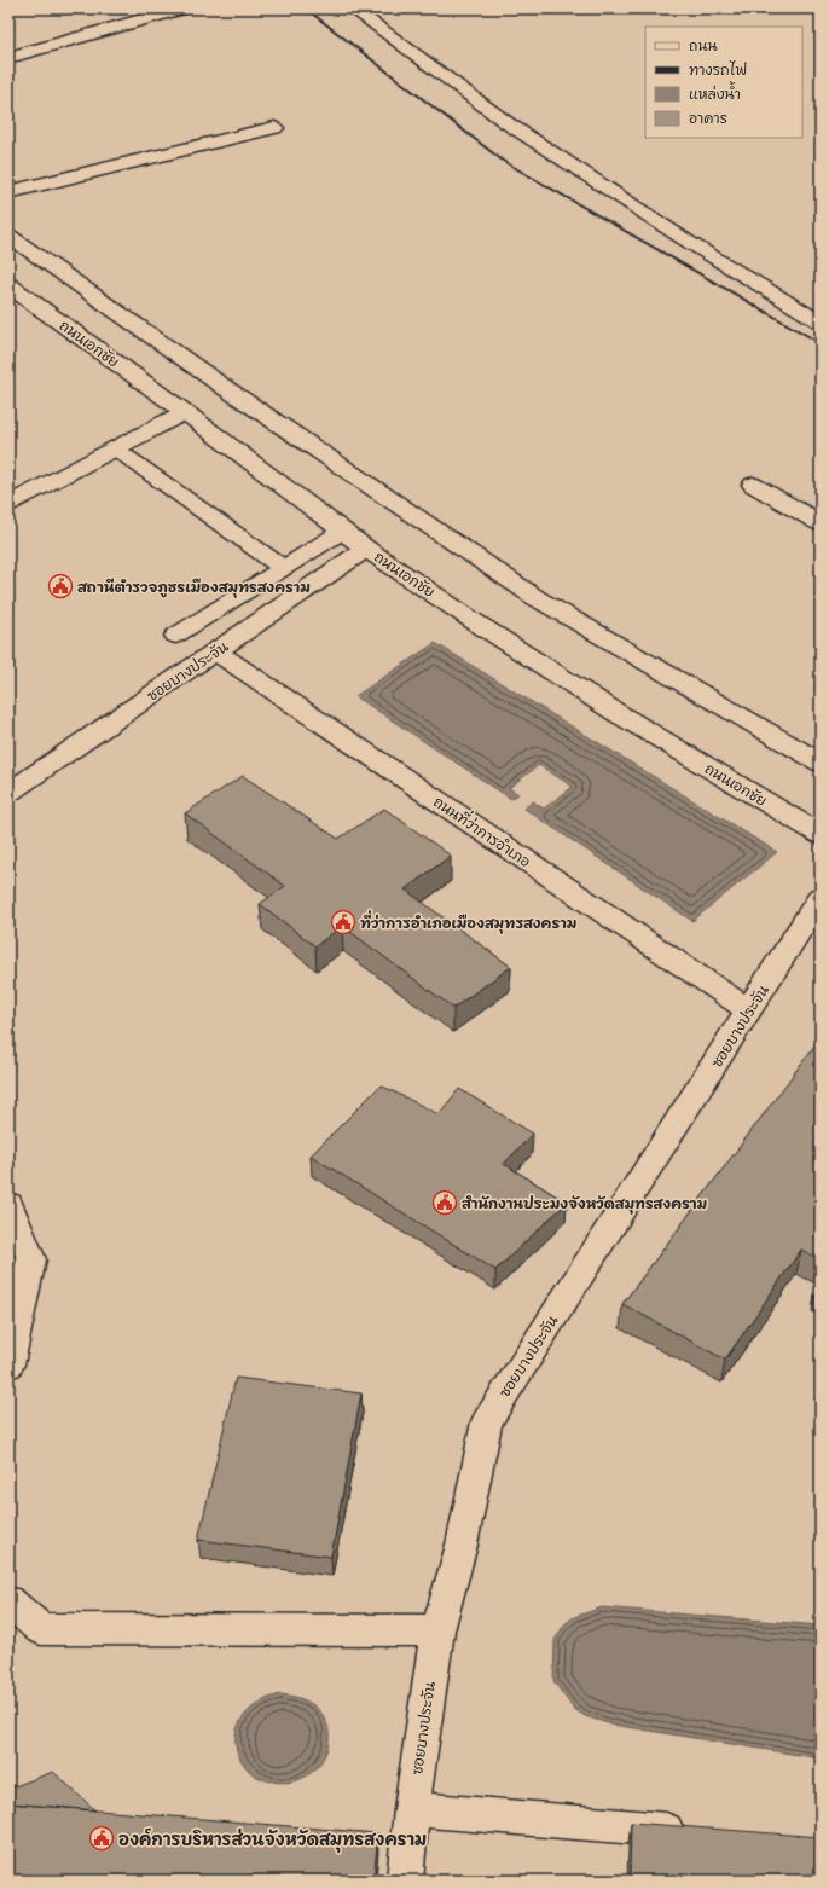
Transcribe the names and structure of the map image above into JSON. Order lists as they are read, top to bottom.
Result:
{
  "streets": {
    "street": ["ถนนเอกชัย", "ซอยบางประจัน", "ถนนที่ว่าการอำเภอ"]
  },
  "crossings": [
    ["ถนนเอกชัย", "ซอยบางประจัน"],
    ["ซอยบางประจัน", "ถนนที่ว่าการอำเภอ"]
  ],
  "places": {
    "public building": [
      "สถานีตำรวจภูธรเมืองสมุทรสงคราม",
      "ที่ว่าการอำเภอเมืองสมุทรสงคราม",
      "สำนักงานประมงจังหวัดสมุทรสงคราม",
      "องค์การบริหารส่วนจังหวัดสมุทรสงคราม"
    ]
  },
  "legend": [
    "ถนน",
    "ทางรถไฟ",
    "แหล่งน้ำ",
    "อาคาร"
  ]
}
